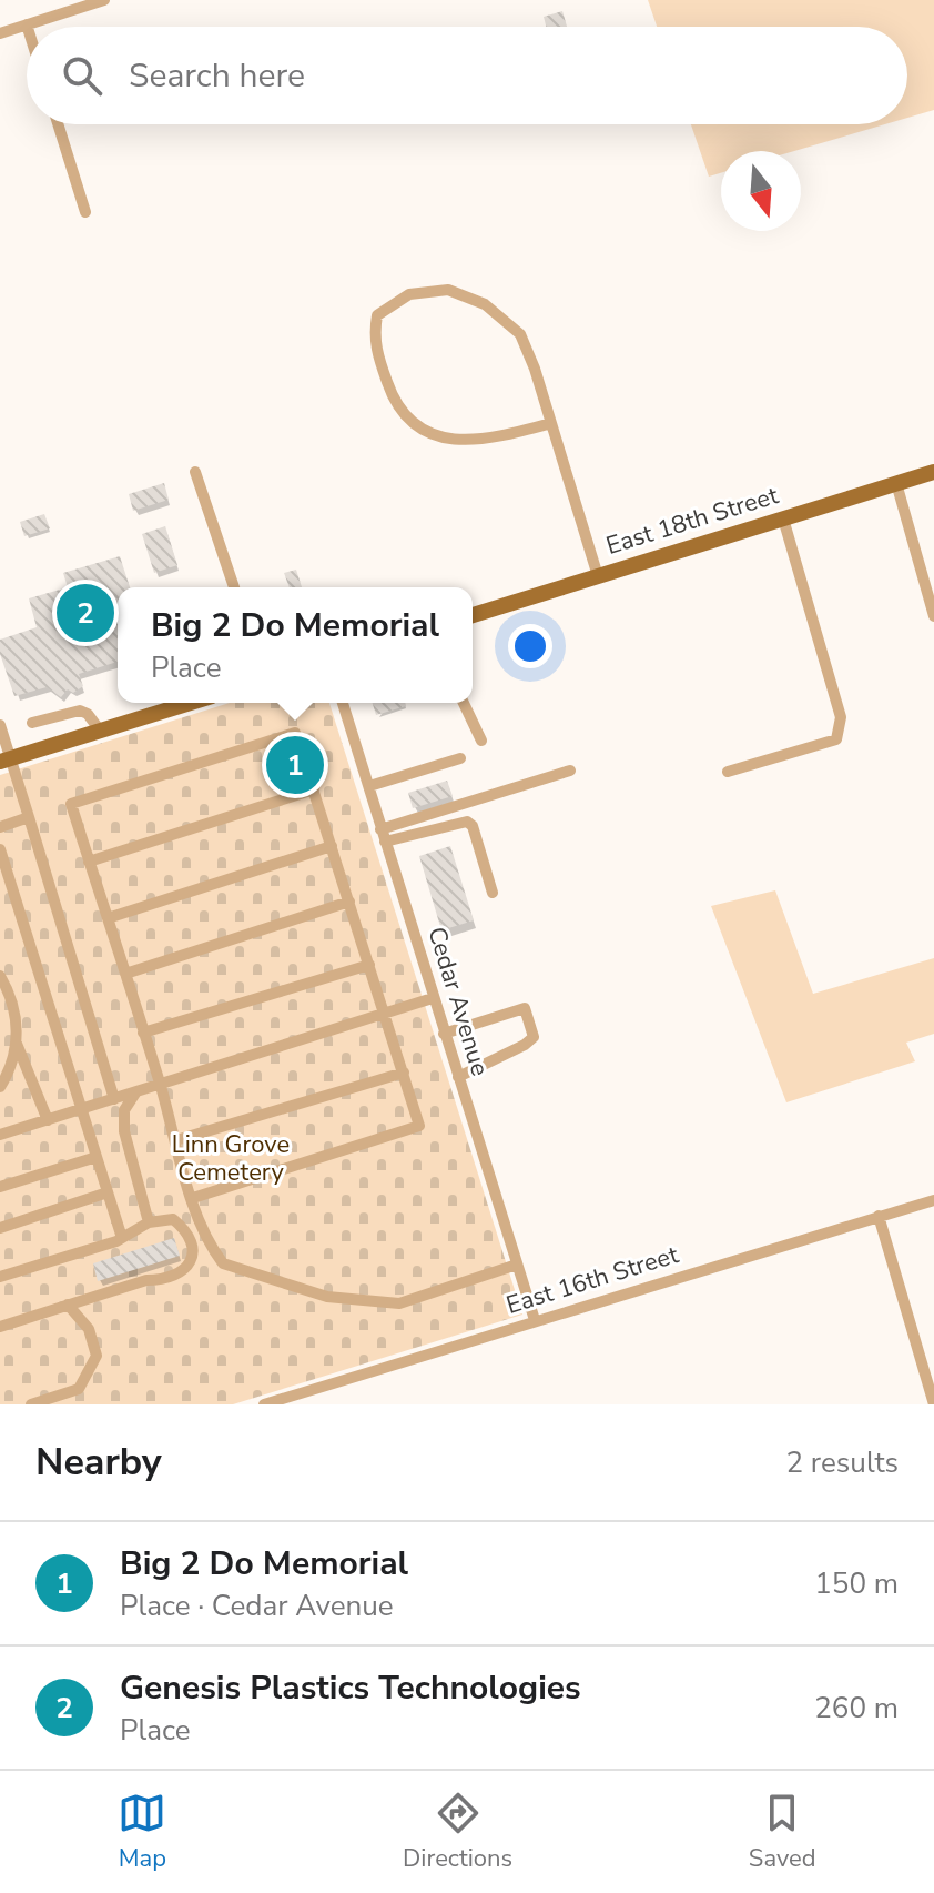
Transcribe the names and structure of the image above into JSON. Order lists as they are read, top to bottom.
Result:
{
  "streets": {
    "main road": ["East 18th Street"],
    "street": ["Cedar Avenue", "East 16th Street"]
  },
  "crossings": [
    ["Cedar Avenue", "East 16th Street"]
  ],
  "parks": ["Linn Grove Cemetery"],
  "north": "bottom",
  "page": {
    "search": "Search here",
    "pins": ["2", "1"],
    "popup": ["Big 2 Do Memorial", "Place"],
    "heading": ["Nearby", "2 results"],
    "list": [
      {
        "mark": "1",
        "name": "Big 2 Do Memorial",
        "note": "Place · Cedar Avenue",
        "value": "150 m"
      },
      {
        "mark": "2",
        "name": "Genesis Plastics Technologies",
        "note": "Place",
        "value": "260 m"
      }
    ],
    "nav": ["Map", "Directions", "Saved"]
  }
}
